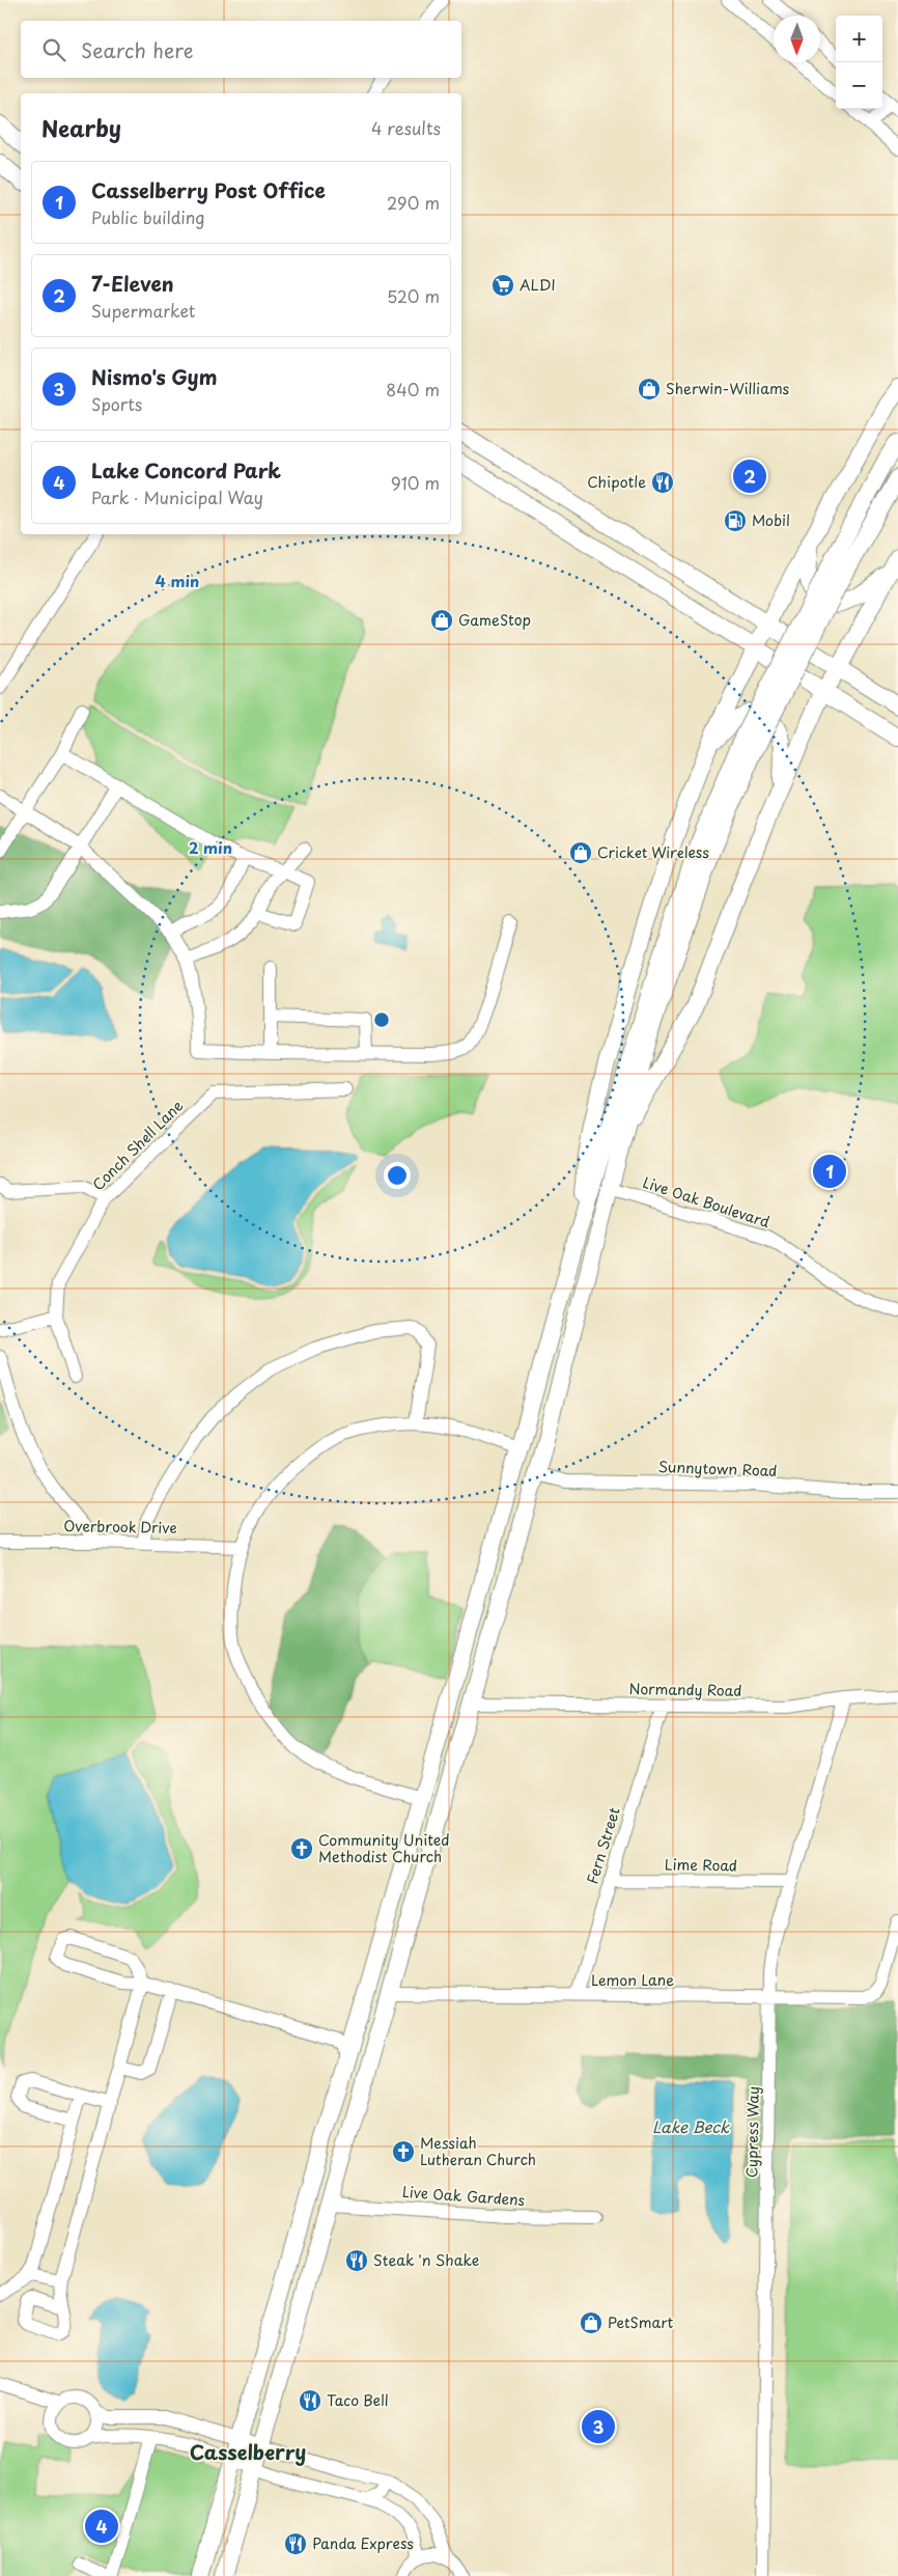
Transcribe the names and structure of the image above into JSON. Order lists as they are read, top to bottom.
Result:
{
  "streets": {
    "street": [
      "Conch Shell Lane",
      "Live Oak Boulevard",
      "Sunnytown Road",
      "Overbrook Drive",
      "Normandy Road",
      "Fern Street",
      "Lime Road",
      "Lemon Lane",
      "Cypress Way",
      "Live Oak Gardens"
    ]
  },
  "crossings": [
    ["Normandy Road", "Fern Street"],
    ["Normandy Road", "Cypress Way"],
    ["Fern Street", "Lime Road"],
    ["Fern Street", "Lemon Lane"],
    ["Lime Road", "Cypress Way"],
    ["Lemon Lane", "Cypress Way"]
  ],
  "districts": ["Casselberry"],
  "water": ["Lake Beck"],
  "places": {
    "supermarket": ["ALDI"],
    "shop": [
      "Sherwin-Williams",
      "GameStop",
      "Cricket Wireless",
      "PetSmart"
    ],
    "restaurant": [
      "Chipotle",
      "Steak 'n Shake",
      "Taco Bell",
      "Panda Express"
    ],
    "fuel station": ["Mobil"],
    "church": ["Community United Methodist Church", "Messiah Lutheran Church"]
  },
  "north": "bottom",
  "page": {
    "map_buttons": ["+", "−"],
    "search": "Search here",
    "heading": ["Nearby", "4 results"],
    "list": [
      {
        "mark": "1",
        "name": "Casselberry Post Office",
        "note": "Public building",
        "value": "290 m"
      },
      {
        "mark": "2",
        "name": "7-Eleven",
        "note": "Supermarket",
        "value": "520 m"
      },
      {
        "mark": "3",
        "name": "Nismo's Gym",
        "note": "Sports",
        "value": "840 m"
      },
      {
        "mark": "4",
        "name": "Lake Concord Park",
        "note": "Park · Municipal Way",
        "value": "910 m"
      }
    ],
    "pins": [
      "2",
      "1",
      "3",
      "4"
    ]
  },
  "rings": ["4 min", "2 min"]
}
